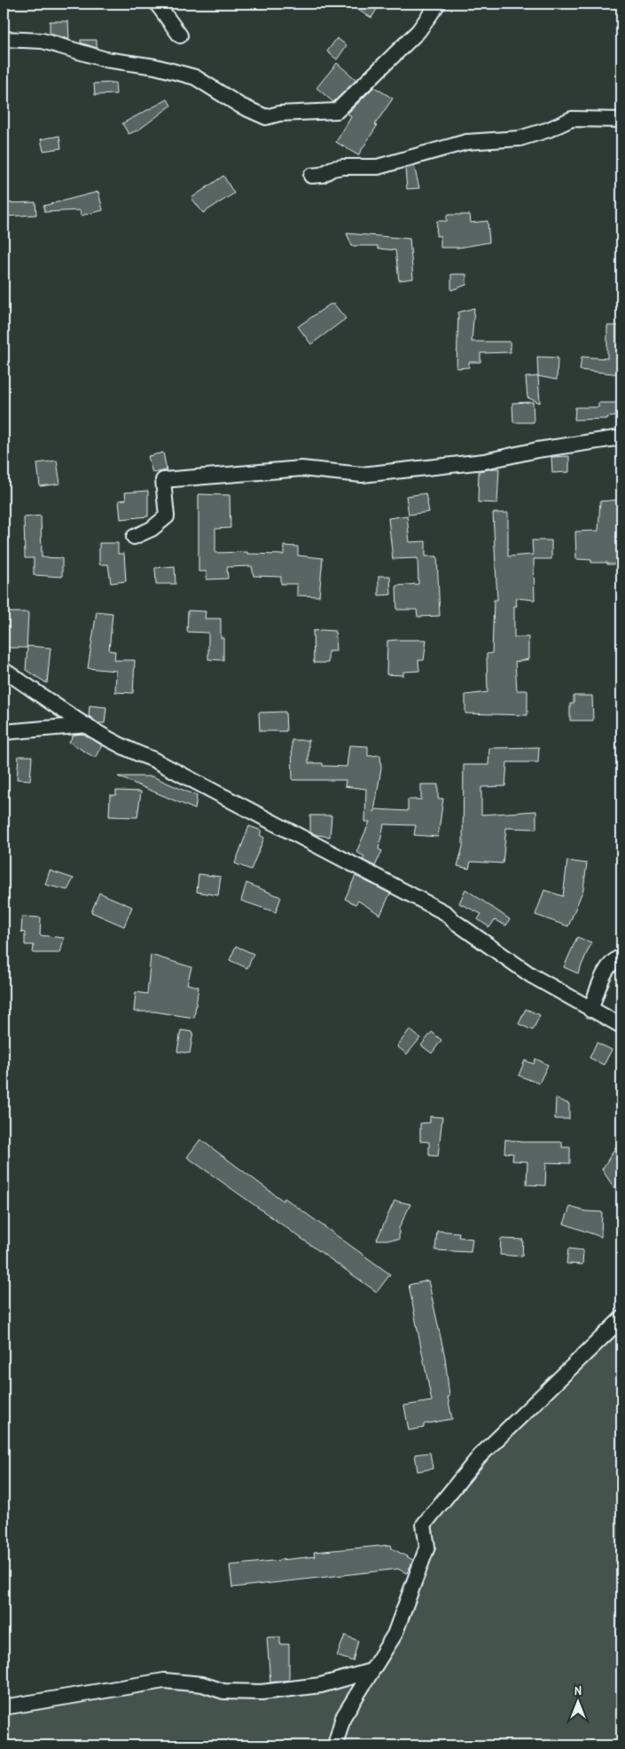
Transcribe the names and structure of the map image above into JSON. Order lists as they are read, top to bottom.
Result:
{
  "north": "top"
}
